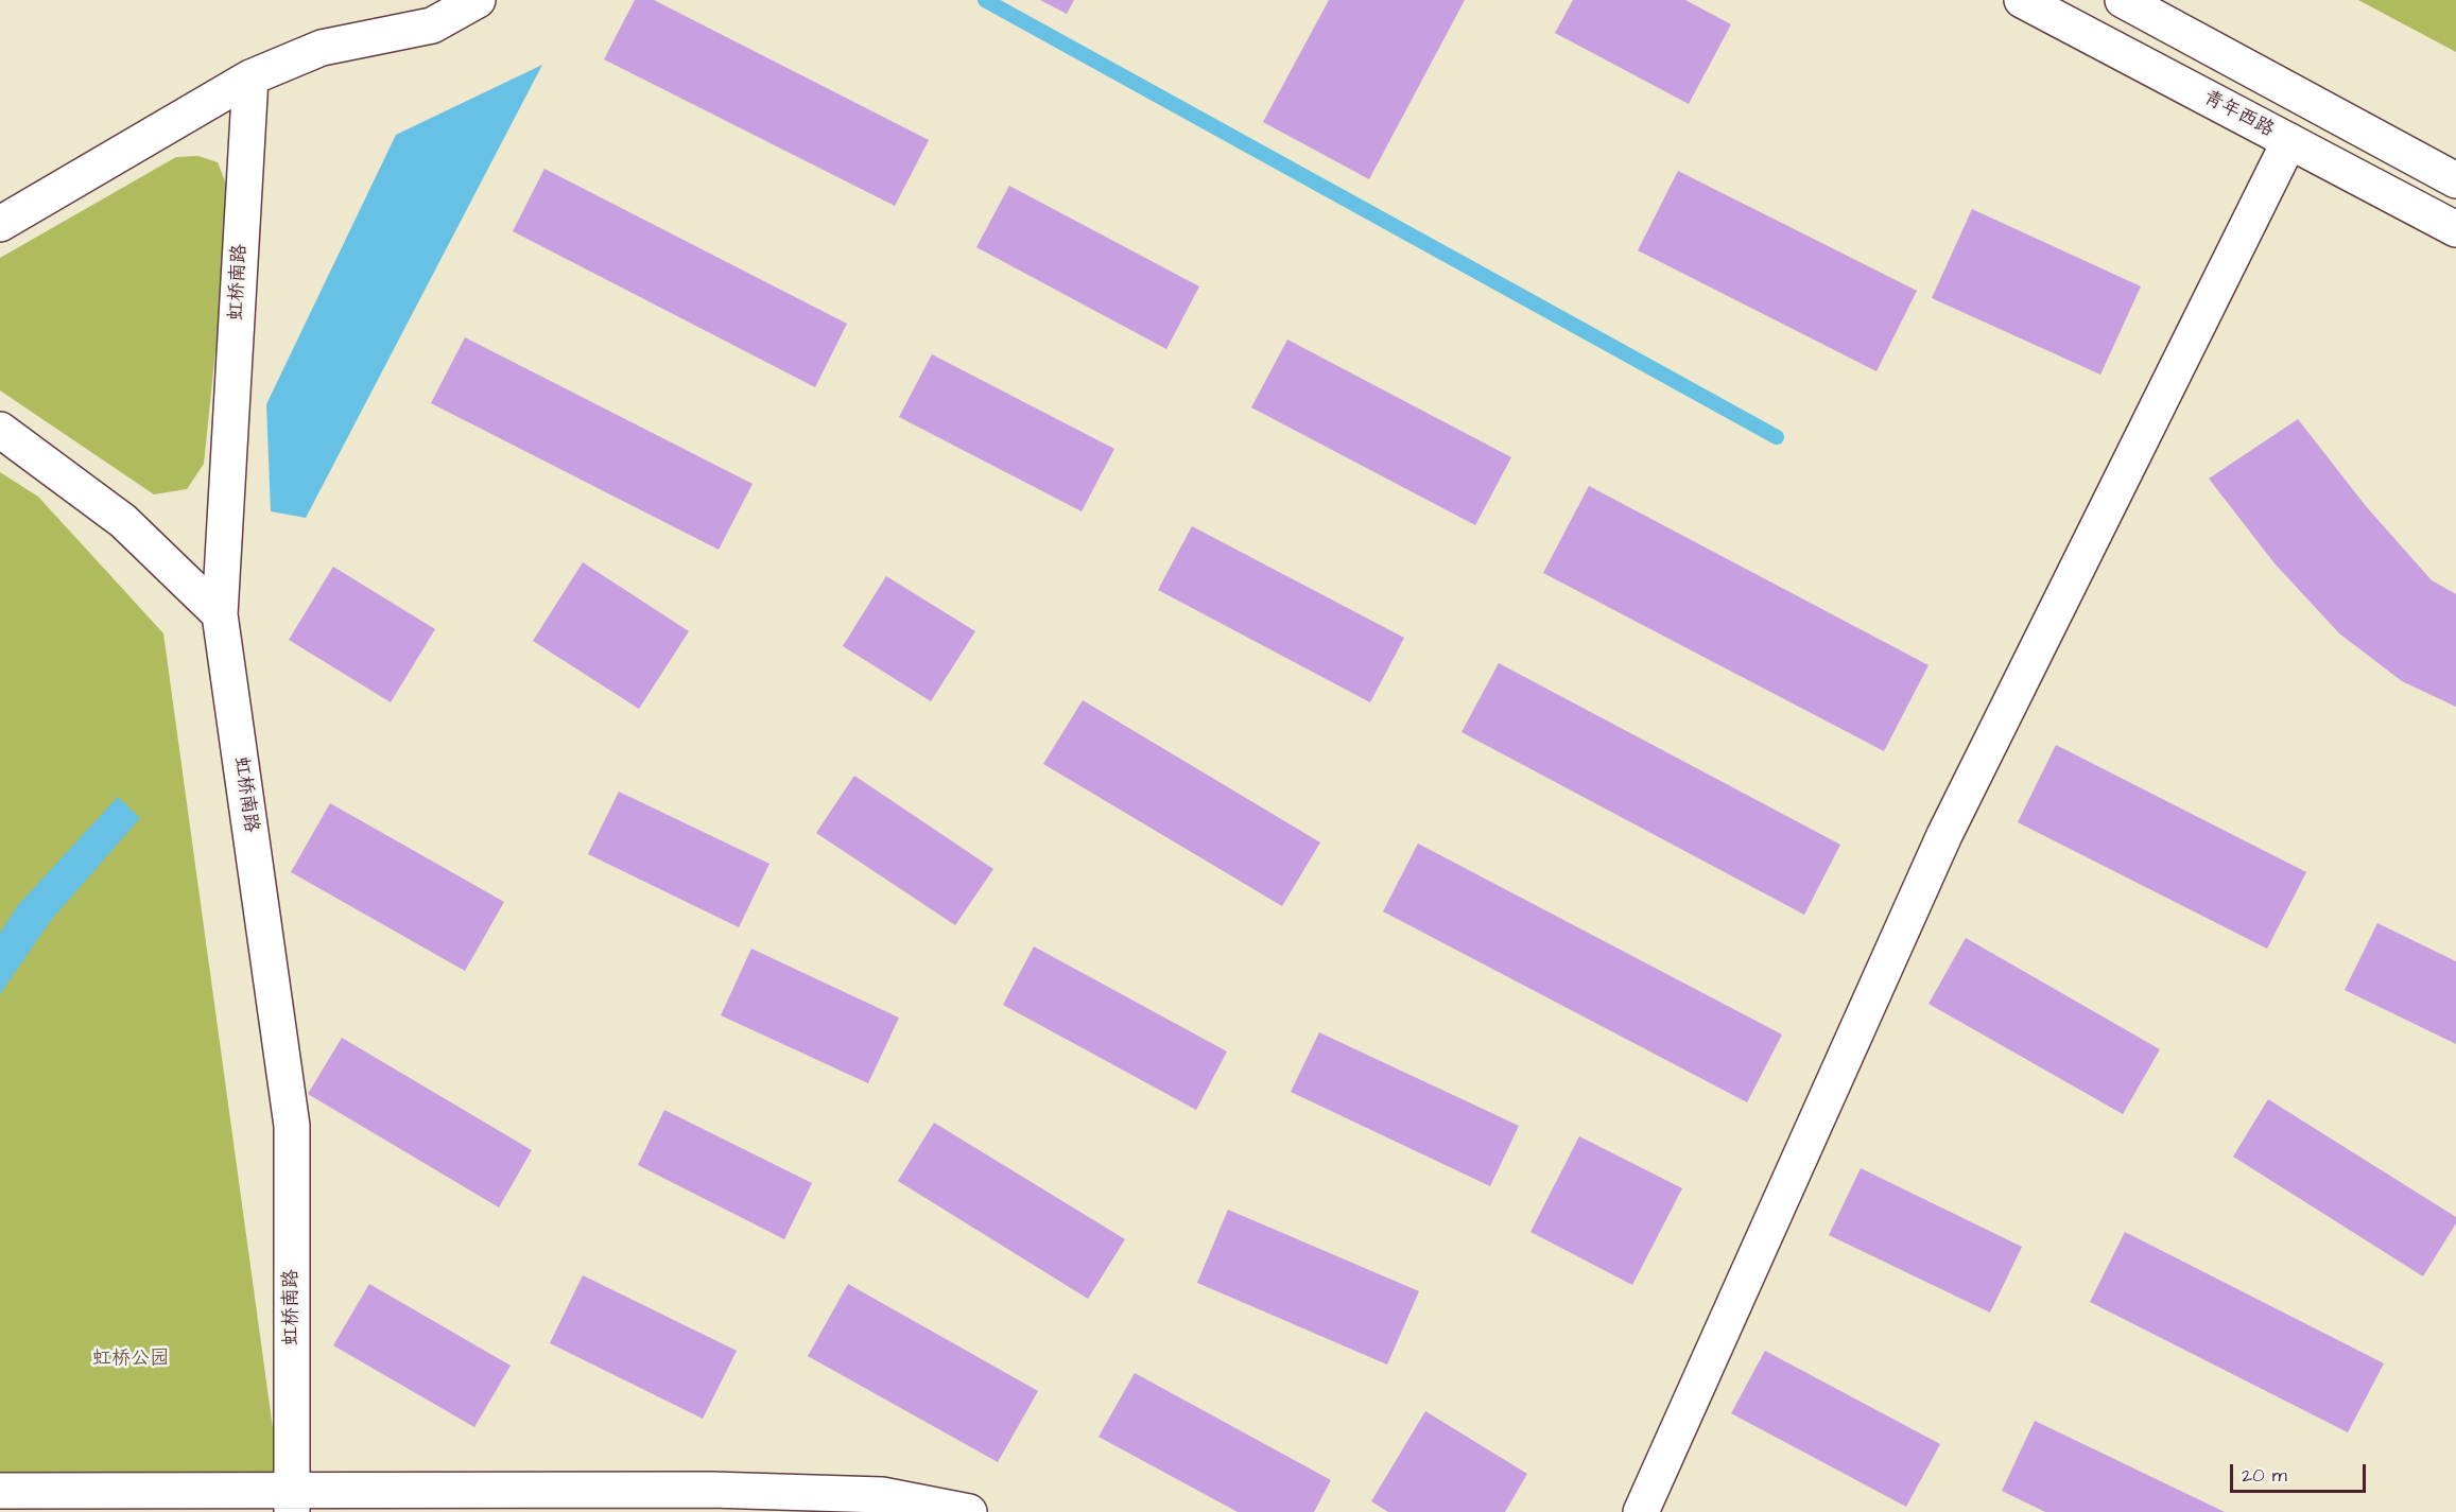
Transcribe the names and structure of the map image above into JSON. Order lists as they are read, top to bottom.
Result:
{
  "streets": {
    "street": ["青年西路", "虹桥南路"]
  },
  "parks": ["虹桥公园"],
  "scale_bar": "20 m"
}
